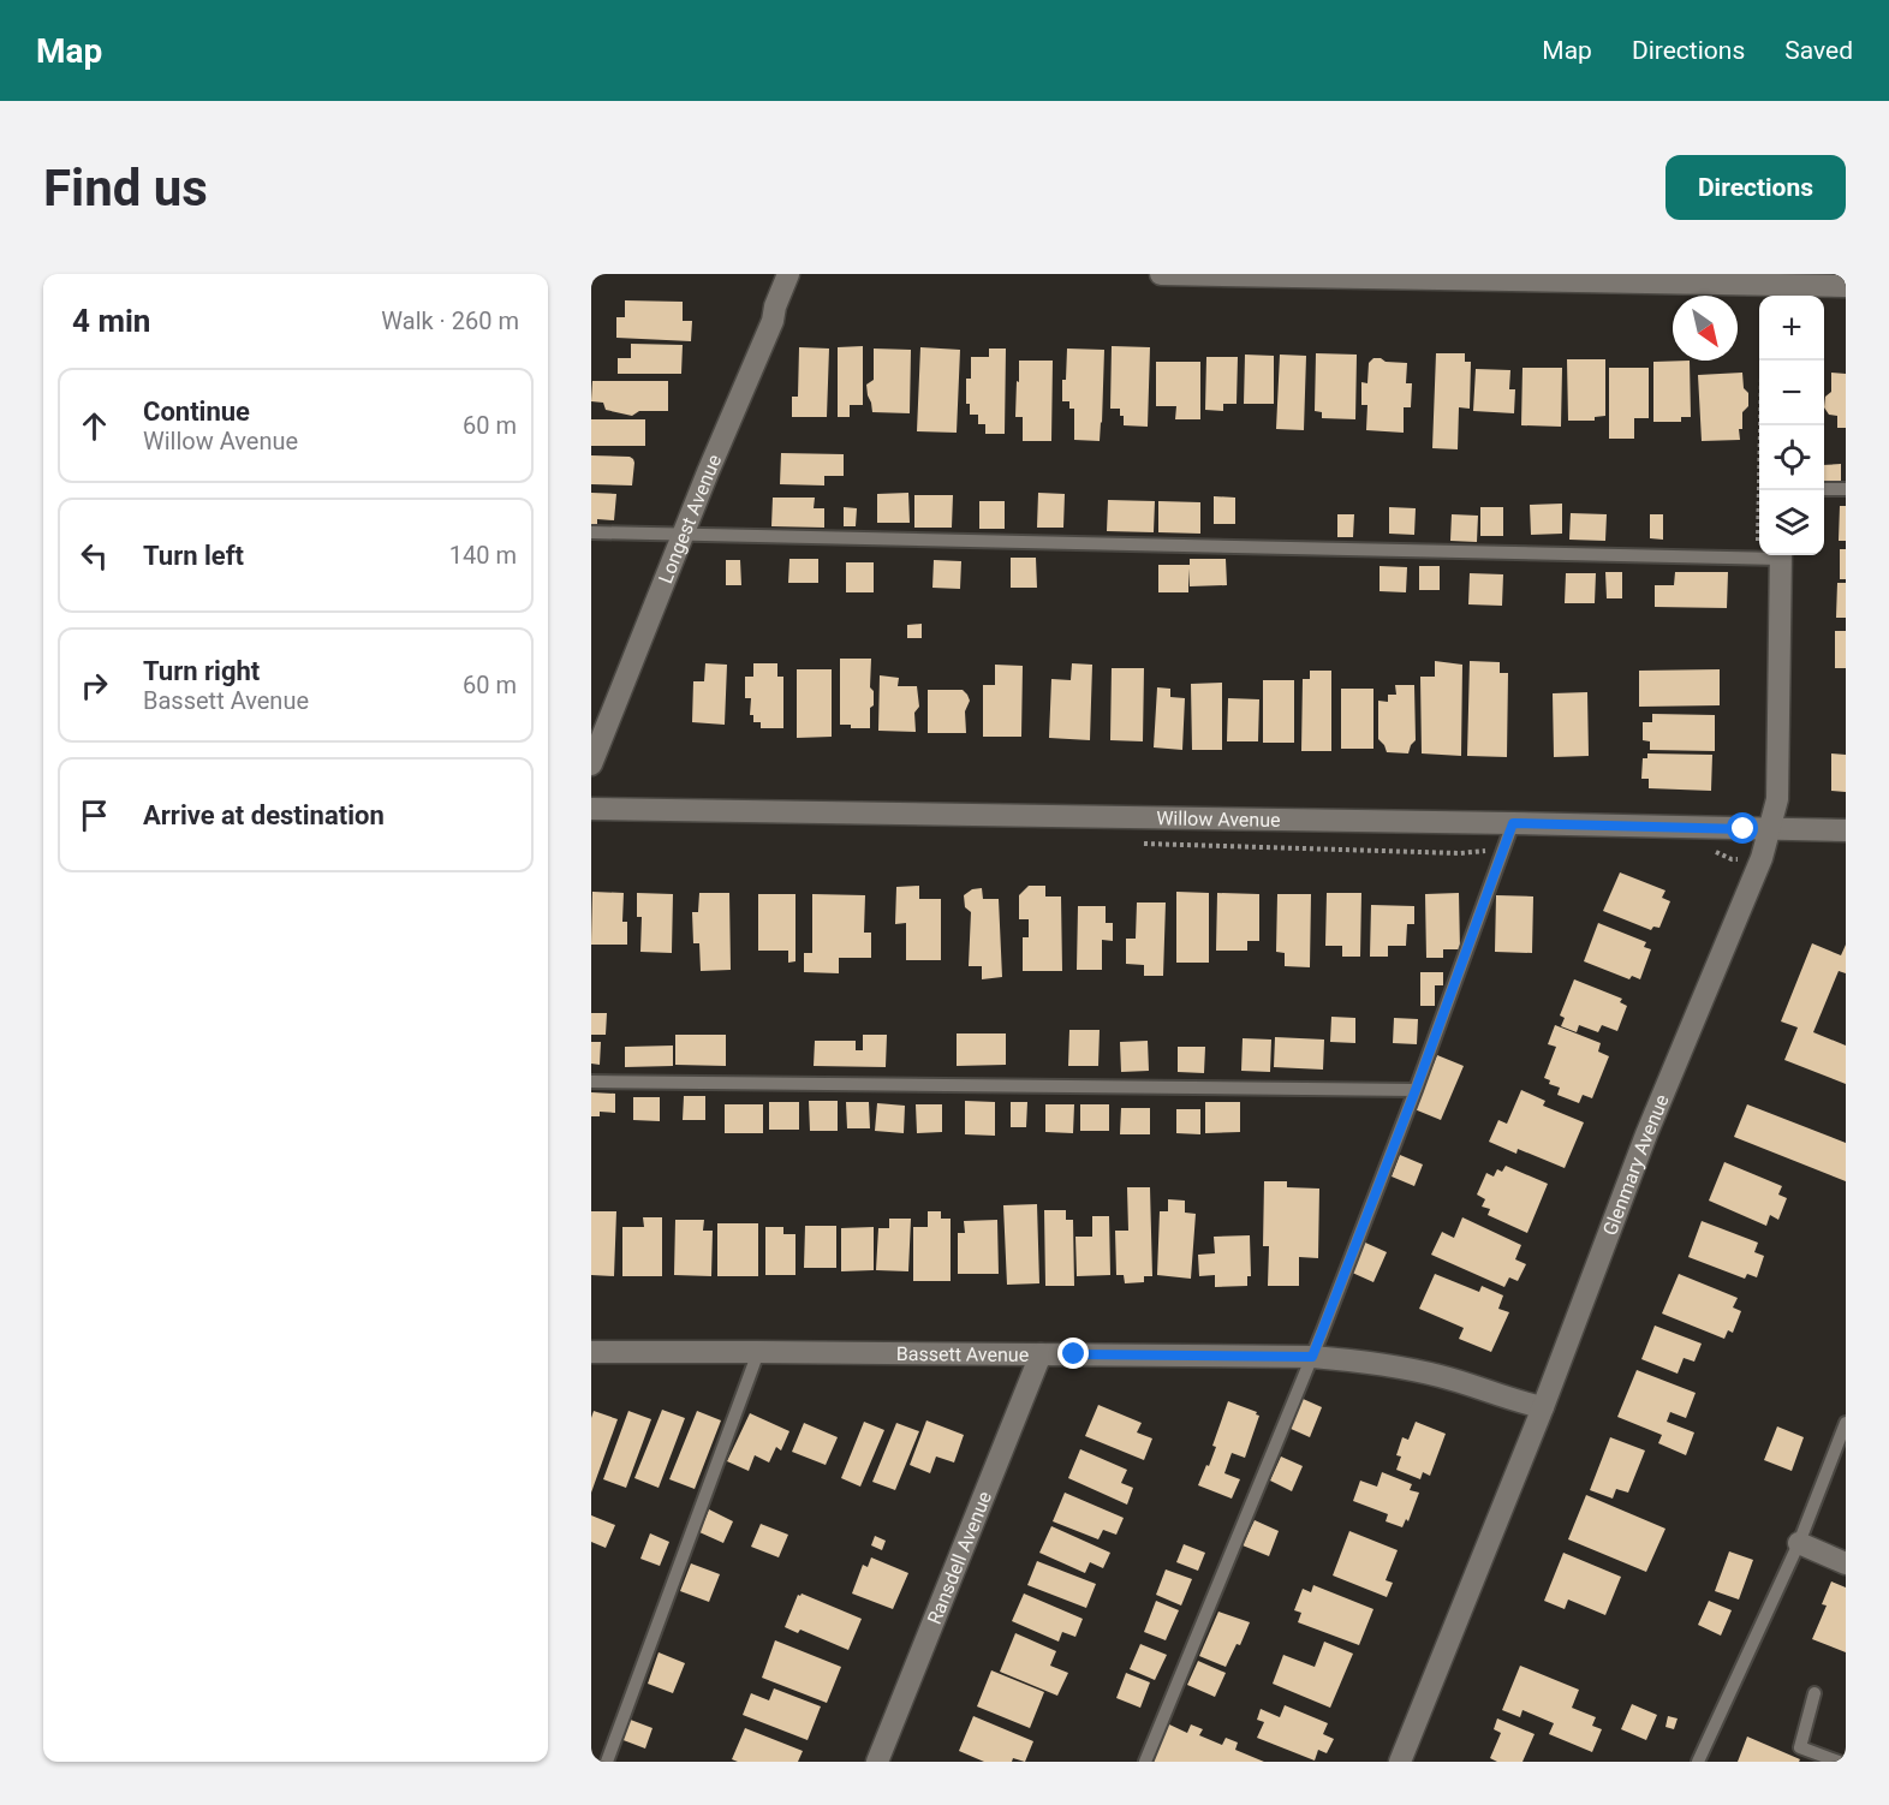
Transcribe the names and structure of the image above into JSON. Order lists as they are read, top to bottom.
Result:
{
  "streets": {
    "street": [
      "Longest Avenue",
      "Willow Avenue",
      "Glenmary Avenue",
      "Bassett Avenue",
      "Ransdell Avenue"
    ]
  },
  "crossings": [
    ["Willow Avenue", "Glenmary Avenue"],
    ["Glenmary Avenue", "Bassett Avenue"],
    ["Bassett Avenue", "Ransdell Avenue"]
  ],
  "north": "bottom right",
  "page": {
    "header": "Map",
    "nav": ["Map", "Directions", "Saved"],
    "buttons": "Directions",
    "title": "Find us",
    "heading": ["4 min", "Walk · 260 m"],
    "map_buttons": ["+", "−"],
    "list": [
      ["Continue", "Willow Avenue", "60 m"],
      ["Turn left", "140 m"],
      ["Turn right", "Bassett Avenue", "60 m"],
      "Arrive at destination"
    ]
  }
}
